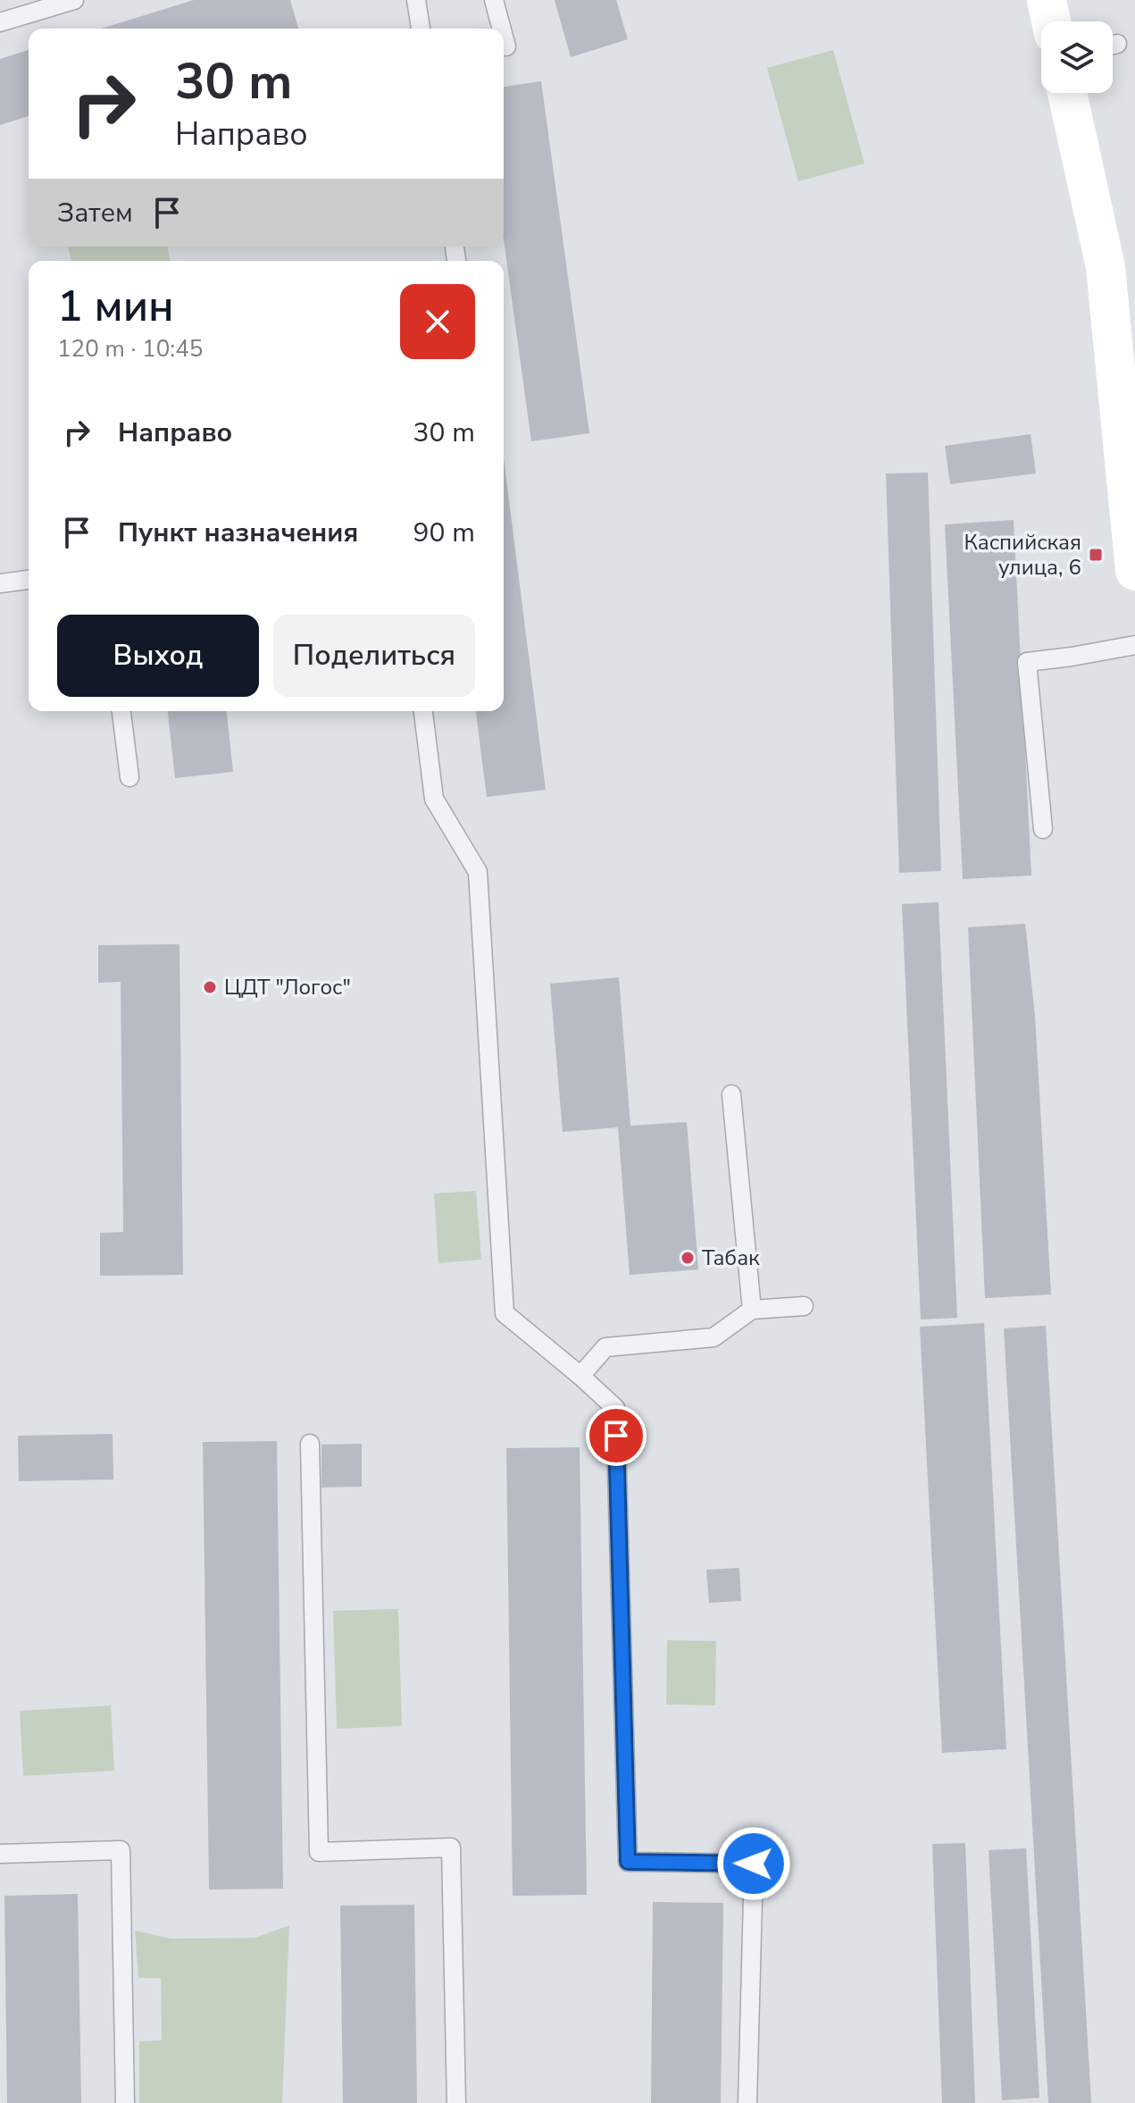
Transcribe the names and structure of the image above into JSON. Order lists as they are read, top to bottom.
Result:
{
  "places": {
    "transit": ["Каспийская улица, 6"],
    "other": ["ЦДТ \"Логос\"", "Табак"]
  },
  "page": {
    "turn": ["30 m", "Направо"],
    "then": "Затем",
    "heading": ["1 мин", "120 m · 10:45"],
    "list": [
      {
        "name": "Направо",
        "value": "30 m"
      },
      {
        "name": "Пункт назначения",
        "value": "90 m"
      }
    ],
    "buttons": ["Выход", "Поделиться"]
  }
}
